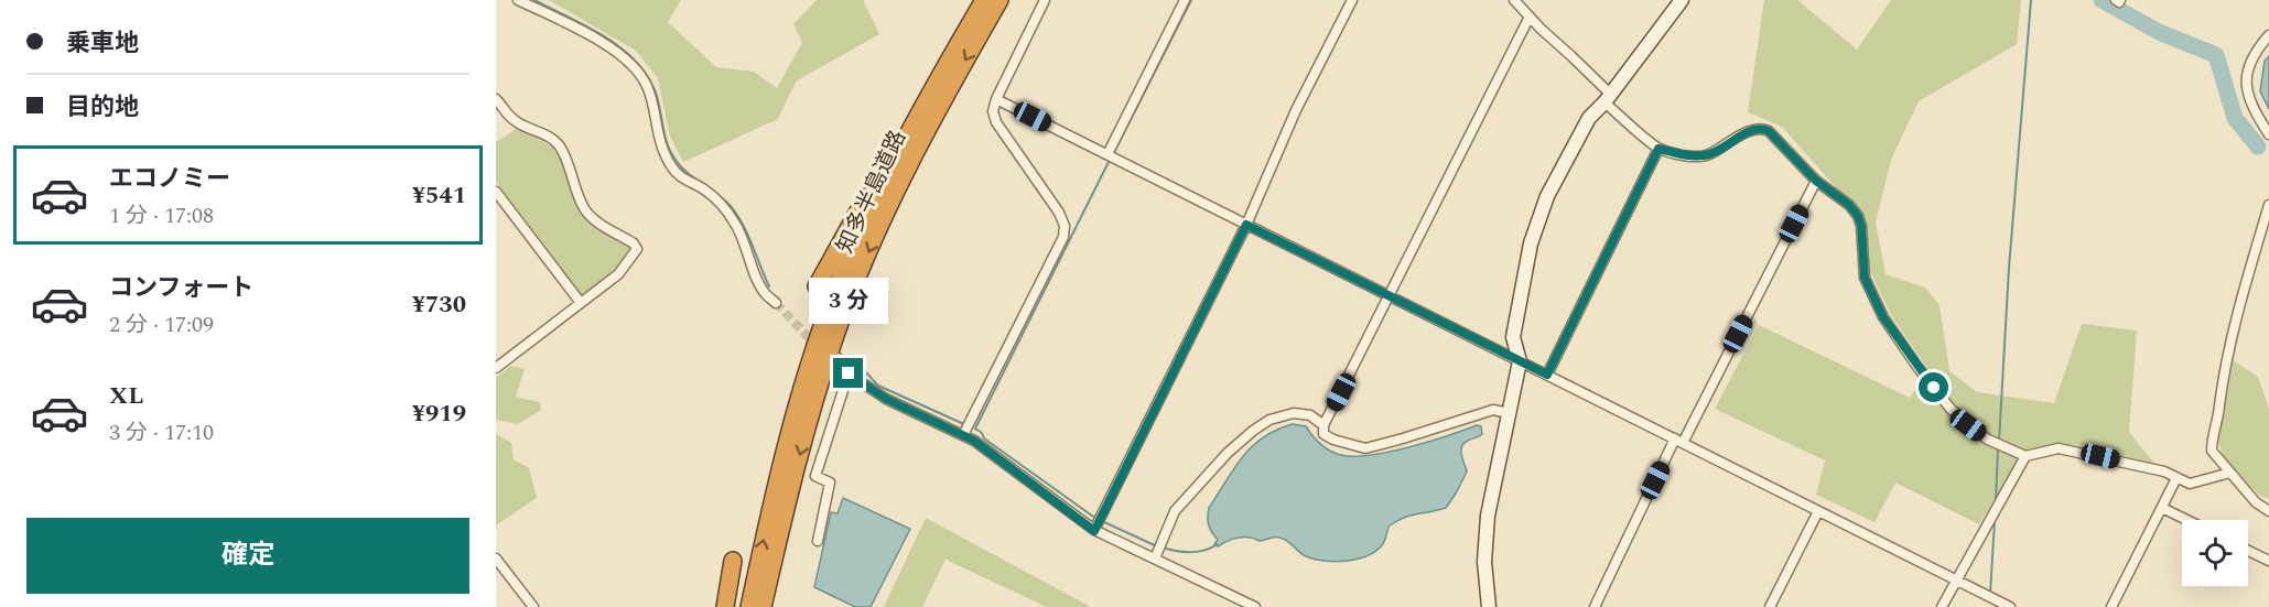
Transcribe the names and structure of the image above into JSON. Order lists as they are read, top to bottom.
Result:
{
  "streets": {
    "highway": ["知多半島道路"]
  },
  "page": {
    "banner": ["乗車地", "目的地"],
    "list": [
      {
        "name": "エコノミー",
        "note": "1 分 · 17:08",
        "value": "¥541"
      },
      {
        "name": "コンフォート",
        "note": "2 分 · 17:09",
        "value": "¥730"
      },
      {
        "name": "XL",
        "note": "3 分 · 17:10",
        "value": "¥919"
      }
    ],
    "bubble": "3 分",
    "buttons": "確定"
  }
}
